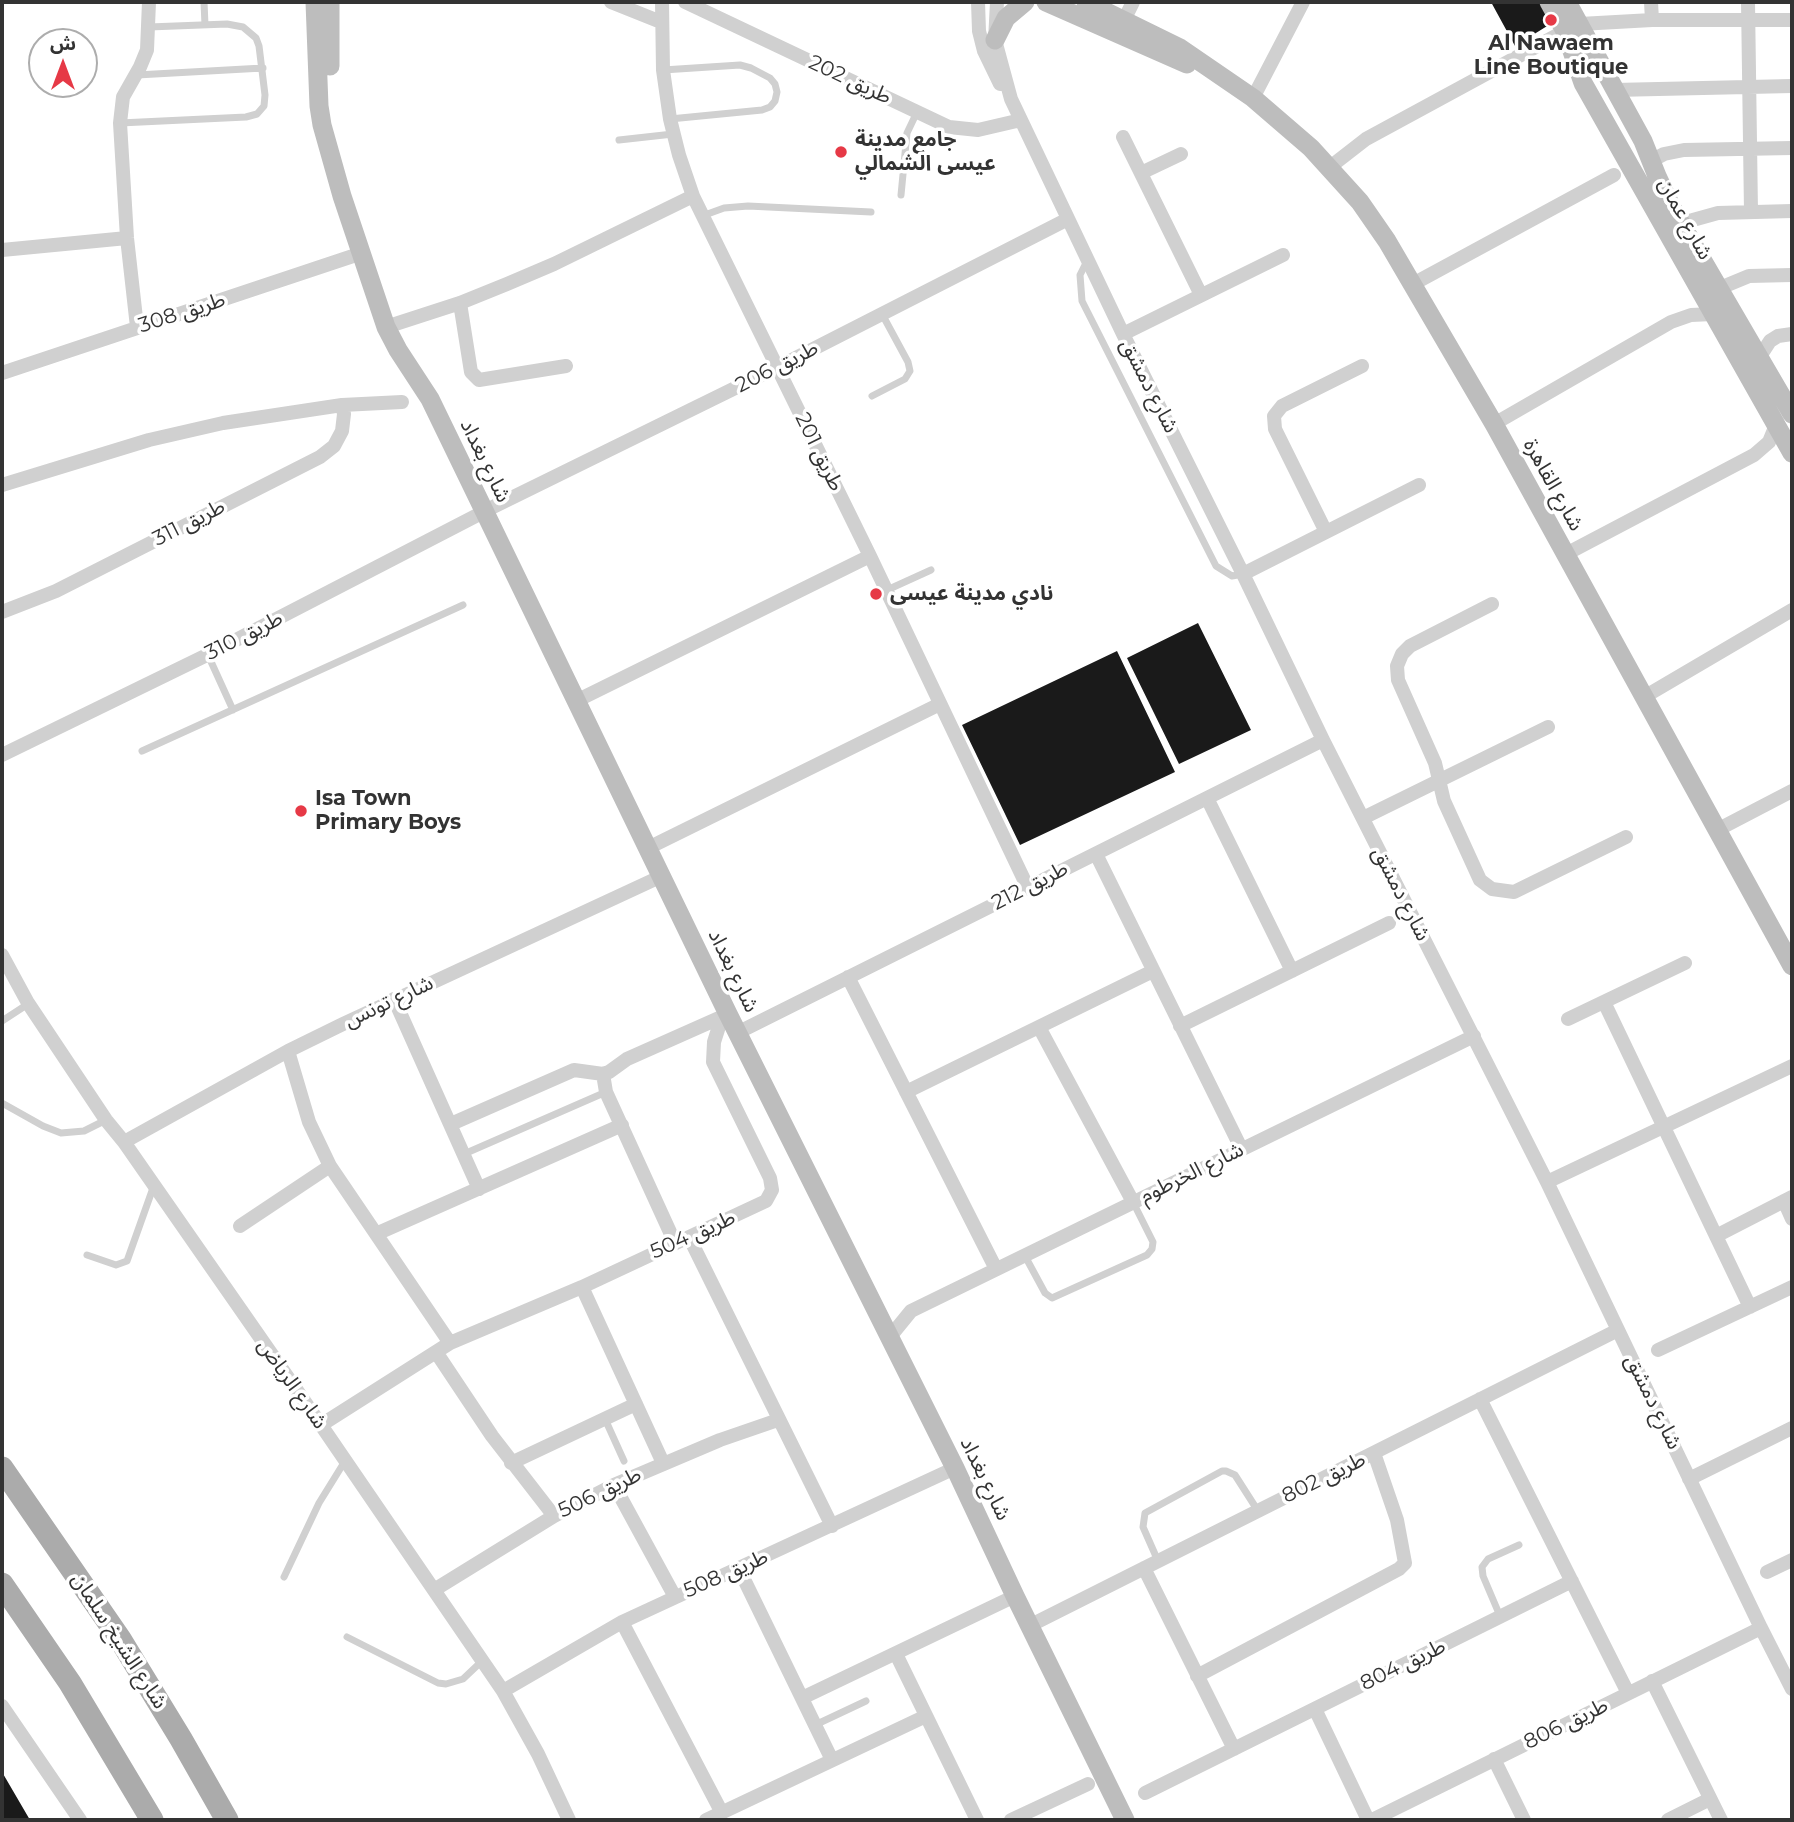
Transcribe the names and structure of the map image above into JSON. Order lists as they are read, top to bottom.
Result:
{
  "streets": {
    "main road": ["شارع الشيخ سلمان"],
    "street": [
      "طريق 202",
      "شارع عمان",
      "طريق 308",
      "طريق 206",
      "شارع دمشق",
      "طريق 201",
      "شارع بغداد",
      "شارع القاهرة",
      "طريق 311",
      "طريق 310",
      "طريق 212",
      "شارع تونس",
      "شارع الخرطوم",
      "طريق 504",
      "شارع الرياض",
      "طريق 802",
      "طريق 506",
      "طريق 508",
      "طريق 804",
      "طريق 806"
    ]
  },
  "crossings": [
    ["طريق 202", "شارع دمشق"],
    ["طريق 308", "شارع بغداد"],
    ["طريق 206", "شارع دمشق"],
    ["طريق 206", "طريق 201"],
    ["طريق 206", "شارع بغداد"],
    ["طريق 206", "طريق 310"],
    ["شارع دمشق", "طريق 212"],
    ["شارع دمشق", "شارع الخرطوم"],
    ["شارع دمشق", "طريق 802"],
    ["شارع دمشق", "طريق 806"],
    ["طريق 201", "طريق 212"],
    ["شارع بغداد", "طريق 310"],
    ["شارع بغداد", "طريق 212"],
    ["شارع بغداد", "شارع تونس"],
    ["شارع بغداد", "شارع الخرطوم"],
    ["شارع بغداد", "طريق 504"],
    ["شارع بغداد", "طريق 802"],
    ["شارع بغداد", "طريق 508"],
    ["شارع تونس", "شارع الرياض"],
    ["شارع الرياض", "طريق 506"],
    ["شارع الرياض", "طريق 508"]
  ],
  "places": [
    "Al Nawaem Line Boutique",
    "جامع مدينة عيسى الشمالي",
    "نادي مدينة عيسى",
    "Isa Town Primary Boys"
  ],
  "north": "top"
}
